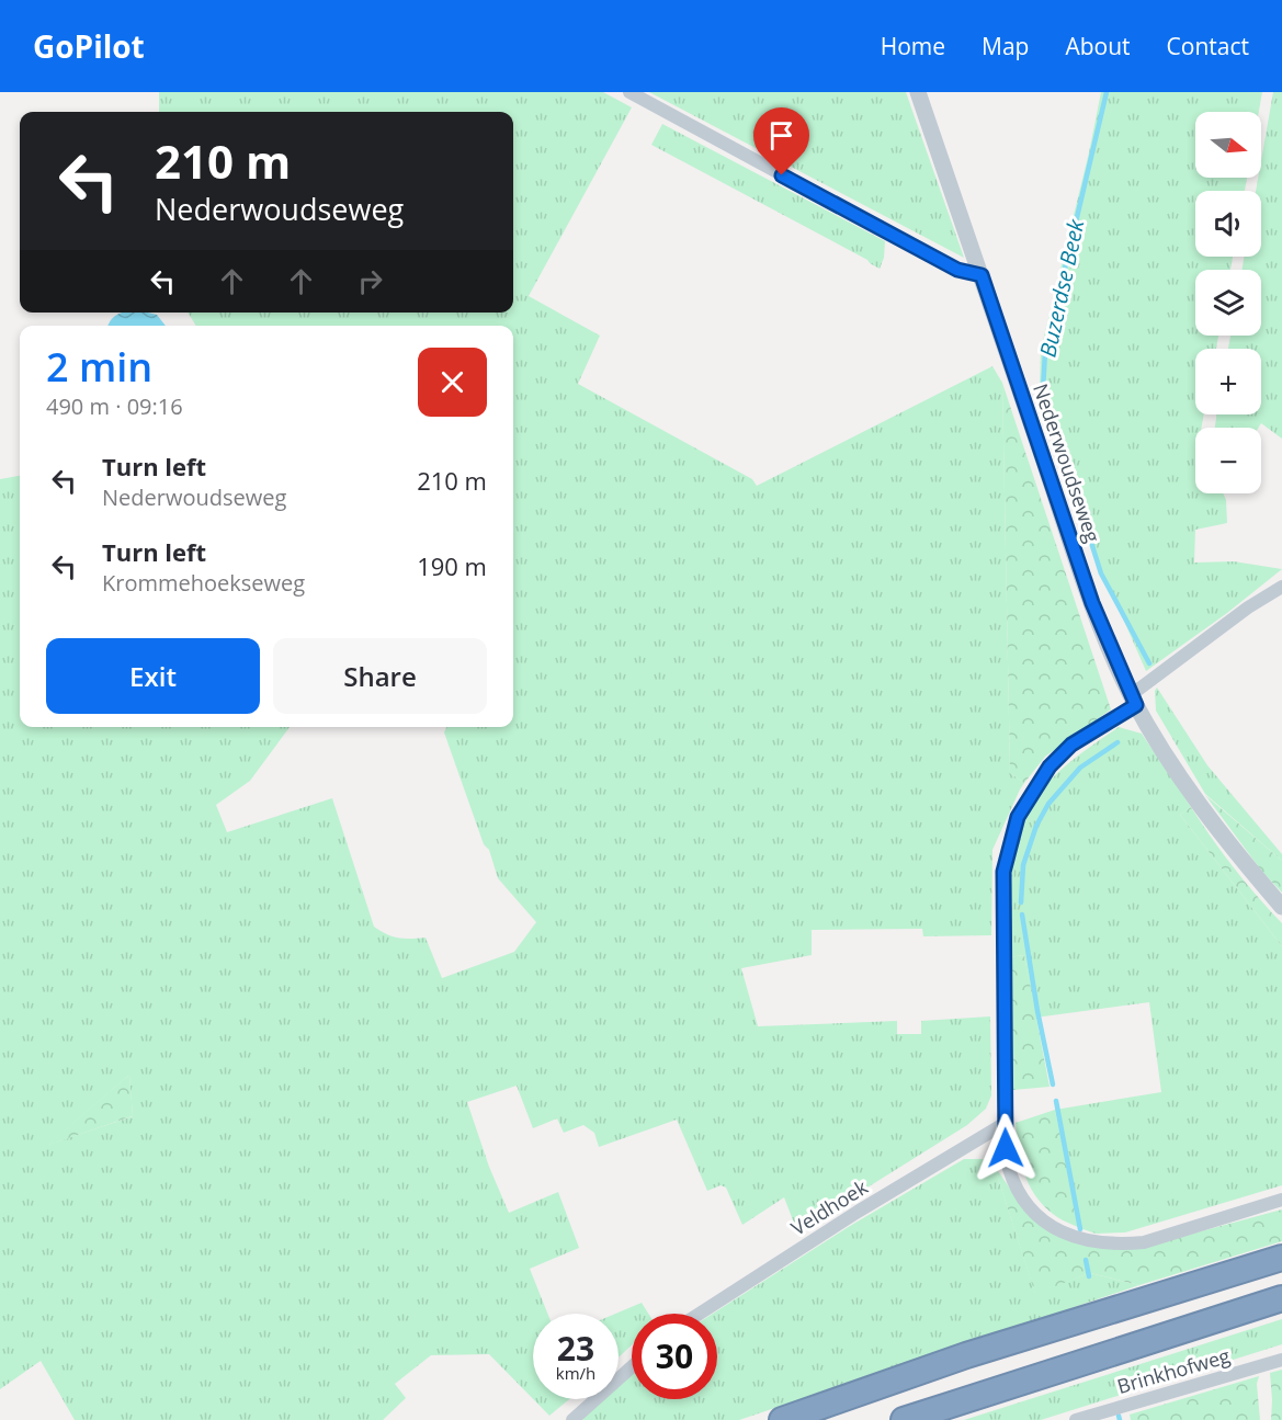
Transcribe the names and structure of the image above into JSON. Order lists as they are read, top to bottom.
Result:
{
  "streets": {
    "street": ["Nederwoudseweg", "Veldhoek", "Brinkhofweg"]
  },
  "water": ["Buzerdse Beek"],
  "north": "right",
  "page": {
    "header": "GoPilot",
    "nav": [
      "Home",
      "Map",
      "About",
      "Contact"
    ],
    "map_buttons": ["+", "−"],
    "turn": ["210 m", "Nederwoudseweg"],
    "heading": ["2 min", "490 m · 09:16"],
    "list": [
      {
        "name": "Turn left",
        "note": "Nederwoudseweg",
        "value": "210 m"
      },
      {
        "name": "Turn left",
        "note": "Krommehoekseweg",
        "value": "190 m"
      }
    ],
    "buttons": ["Exit", "Share"],
    "speed": "23 km/h",
    "limit": "30"
  }
}
